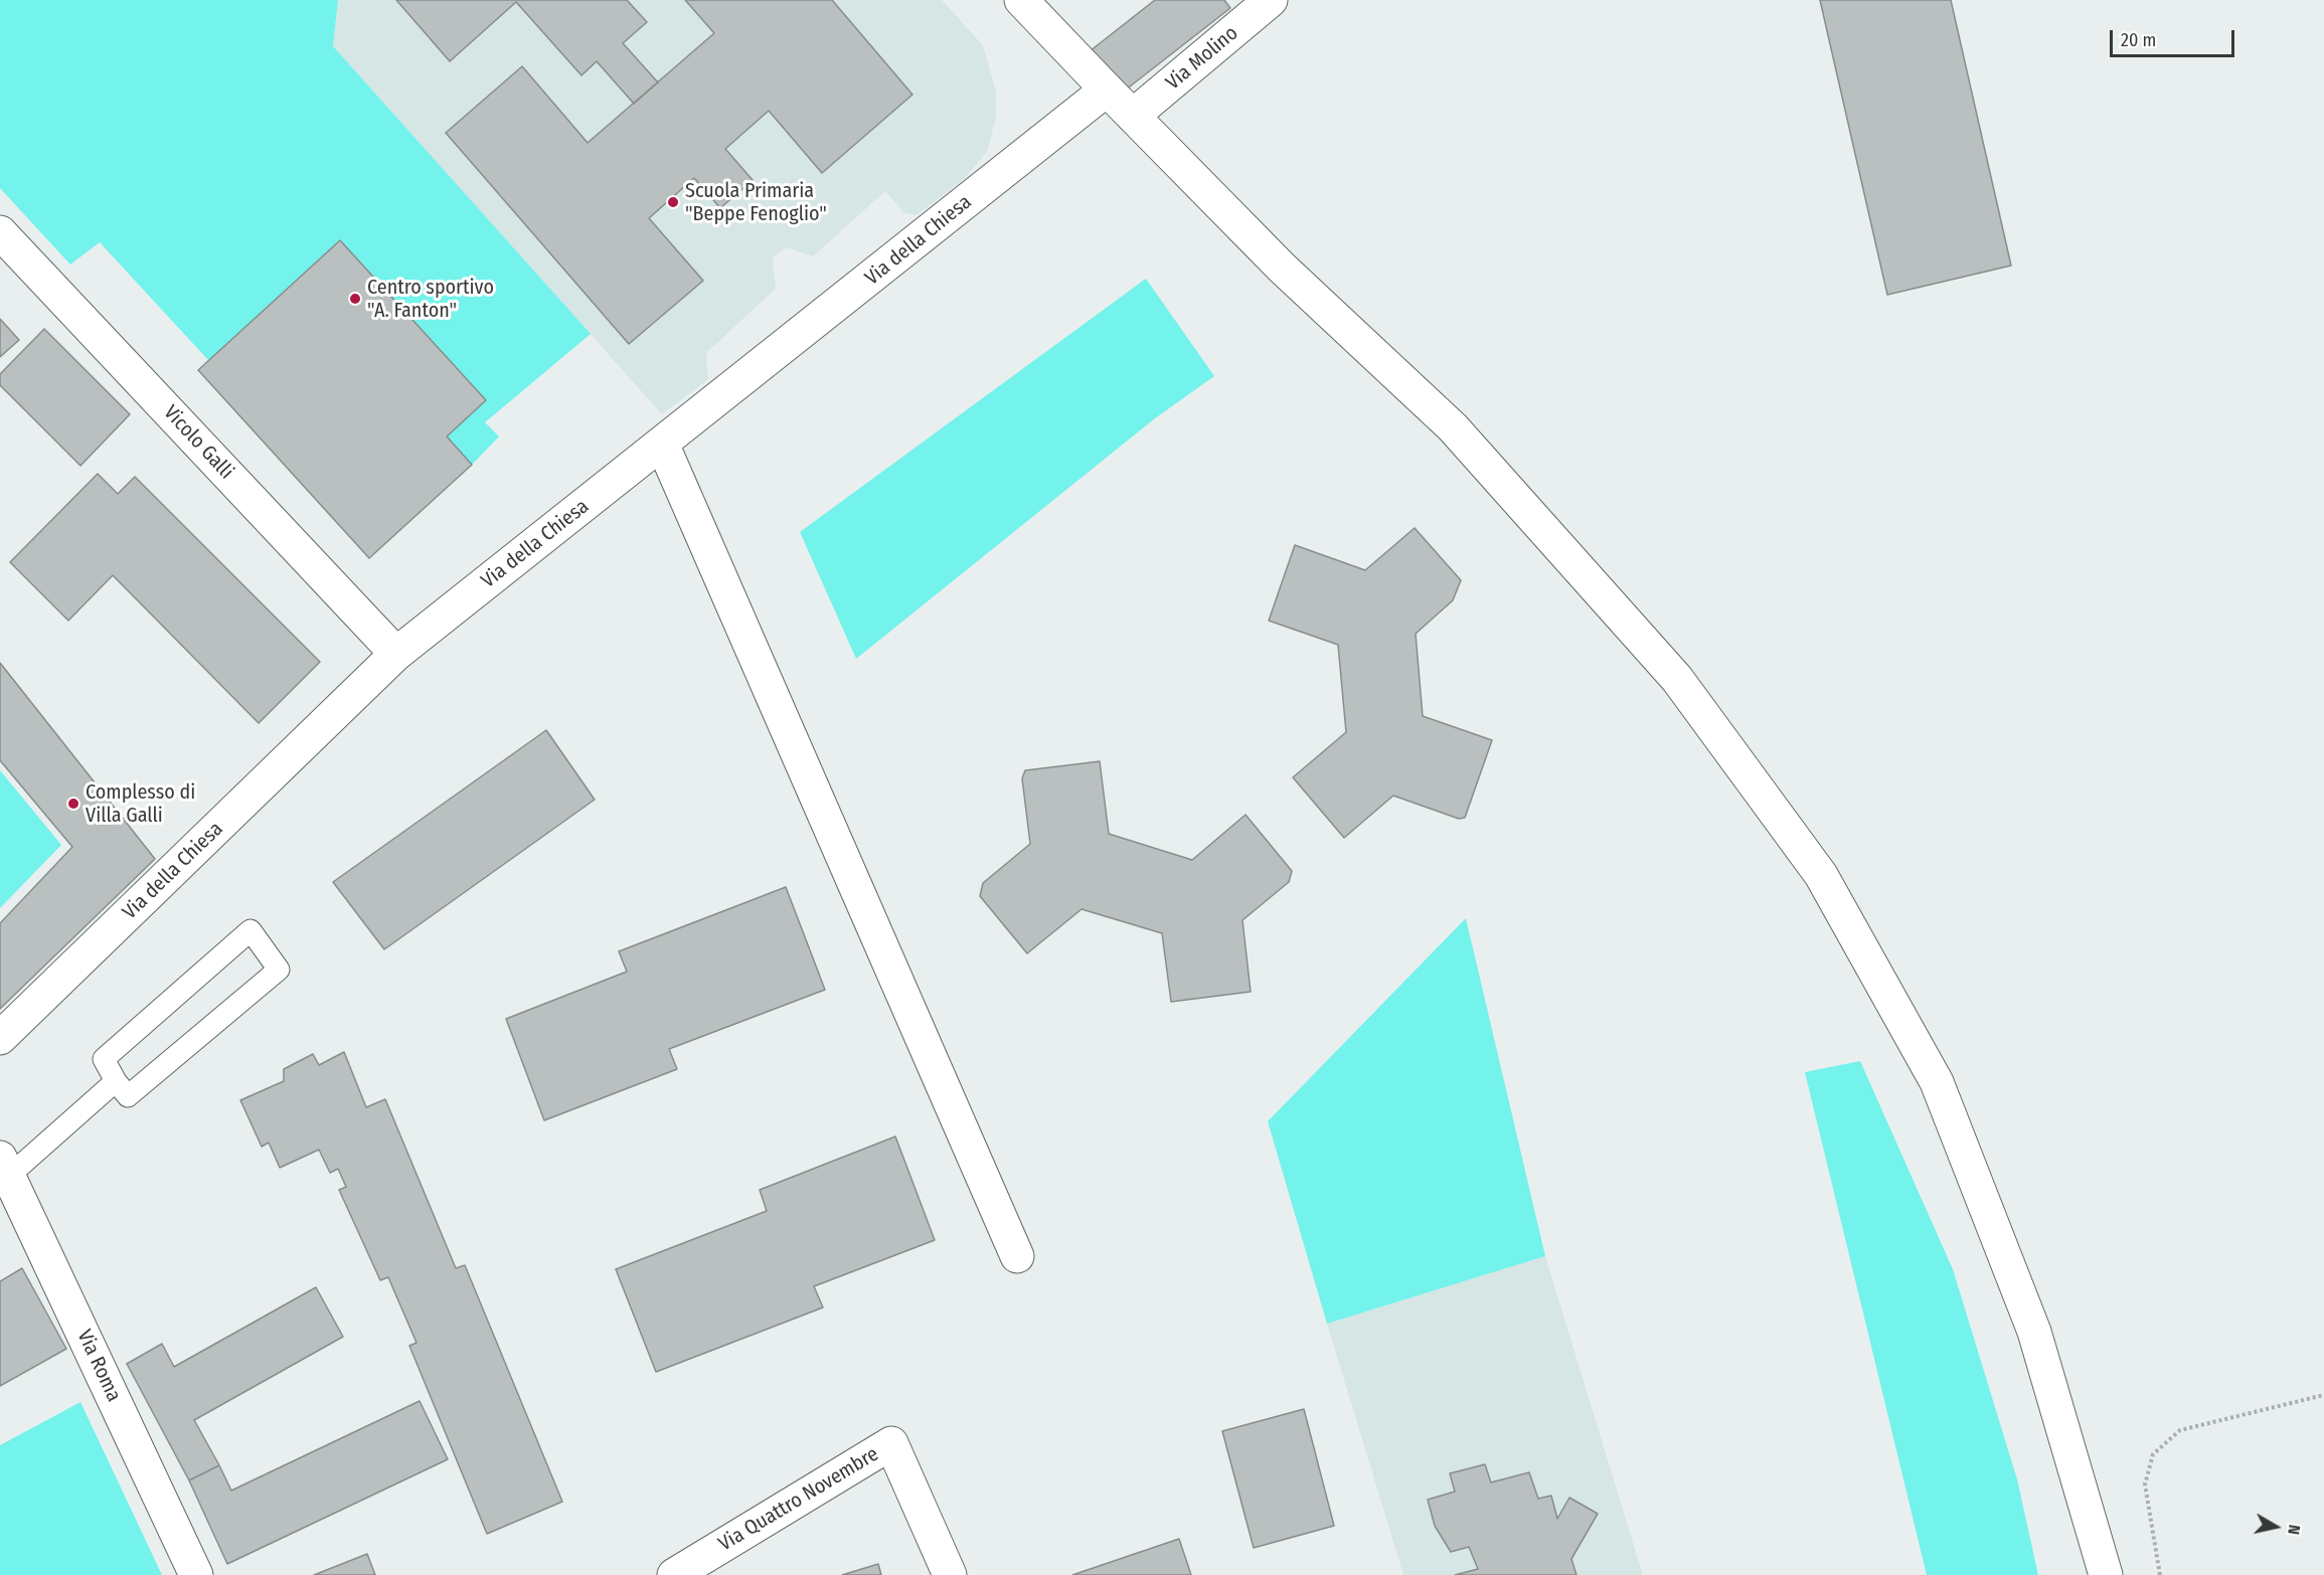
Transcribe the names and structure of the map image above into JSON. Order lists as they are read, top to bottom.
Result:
{
  "streets": {
    "street": [
      "Via Molino",
      "Via della Chiesa",
      "Vicolo Galli",
      "Via Roma",
      "Via Quattro Novembre"
    ]
  },
  "crossings": [
    ["Via della Chiesa", "Vicolo Galli"]
  ],
  "places": ["Scuola Primaria \"Beppe Fenoglio\"", "Centro sportivo \"A. Fanton\"", "Complesso di Villa Galli"],
  "scale_bar": "20 m",
  "north": "right"
}
